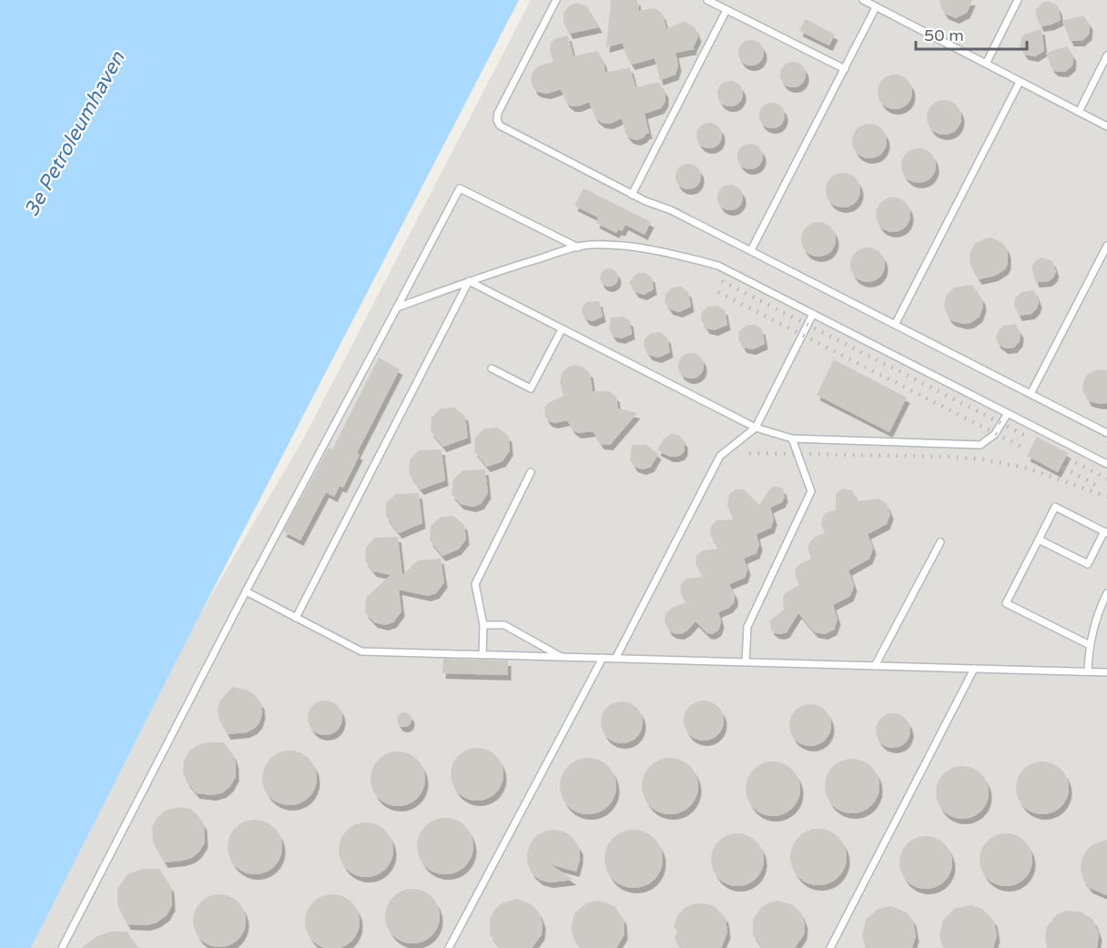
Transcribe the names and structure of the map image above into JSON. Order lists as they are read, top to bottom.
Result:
{
  "water": ["3e Petroleumhaven"],
  "scale_bar": "50 m"
}
